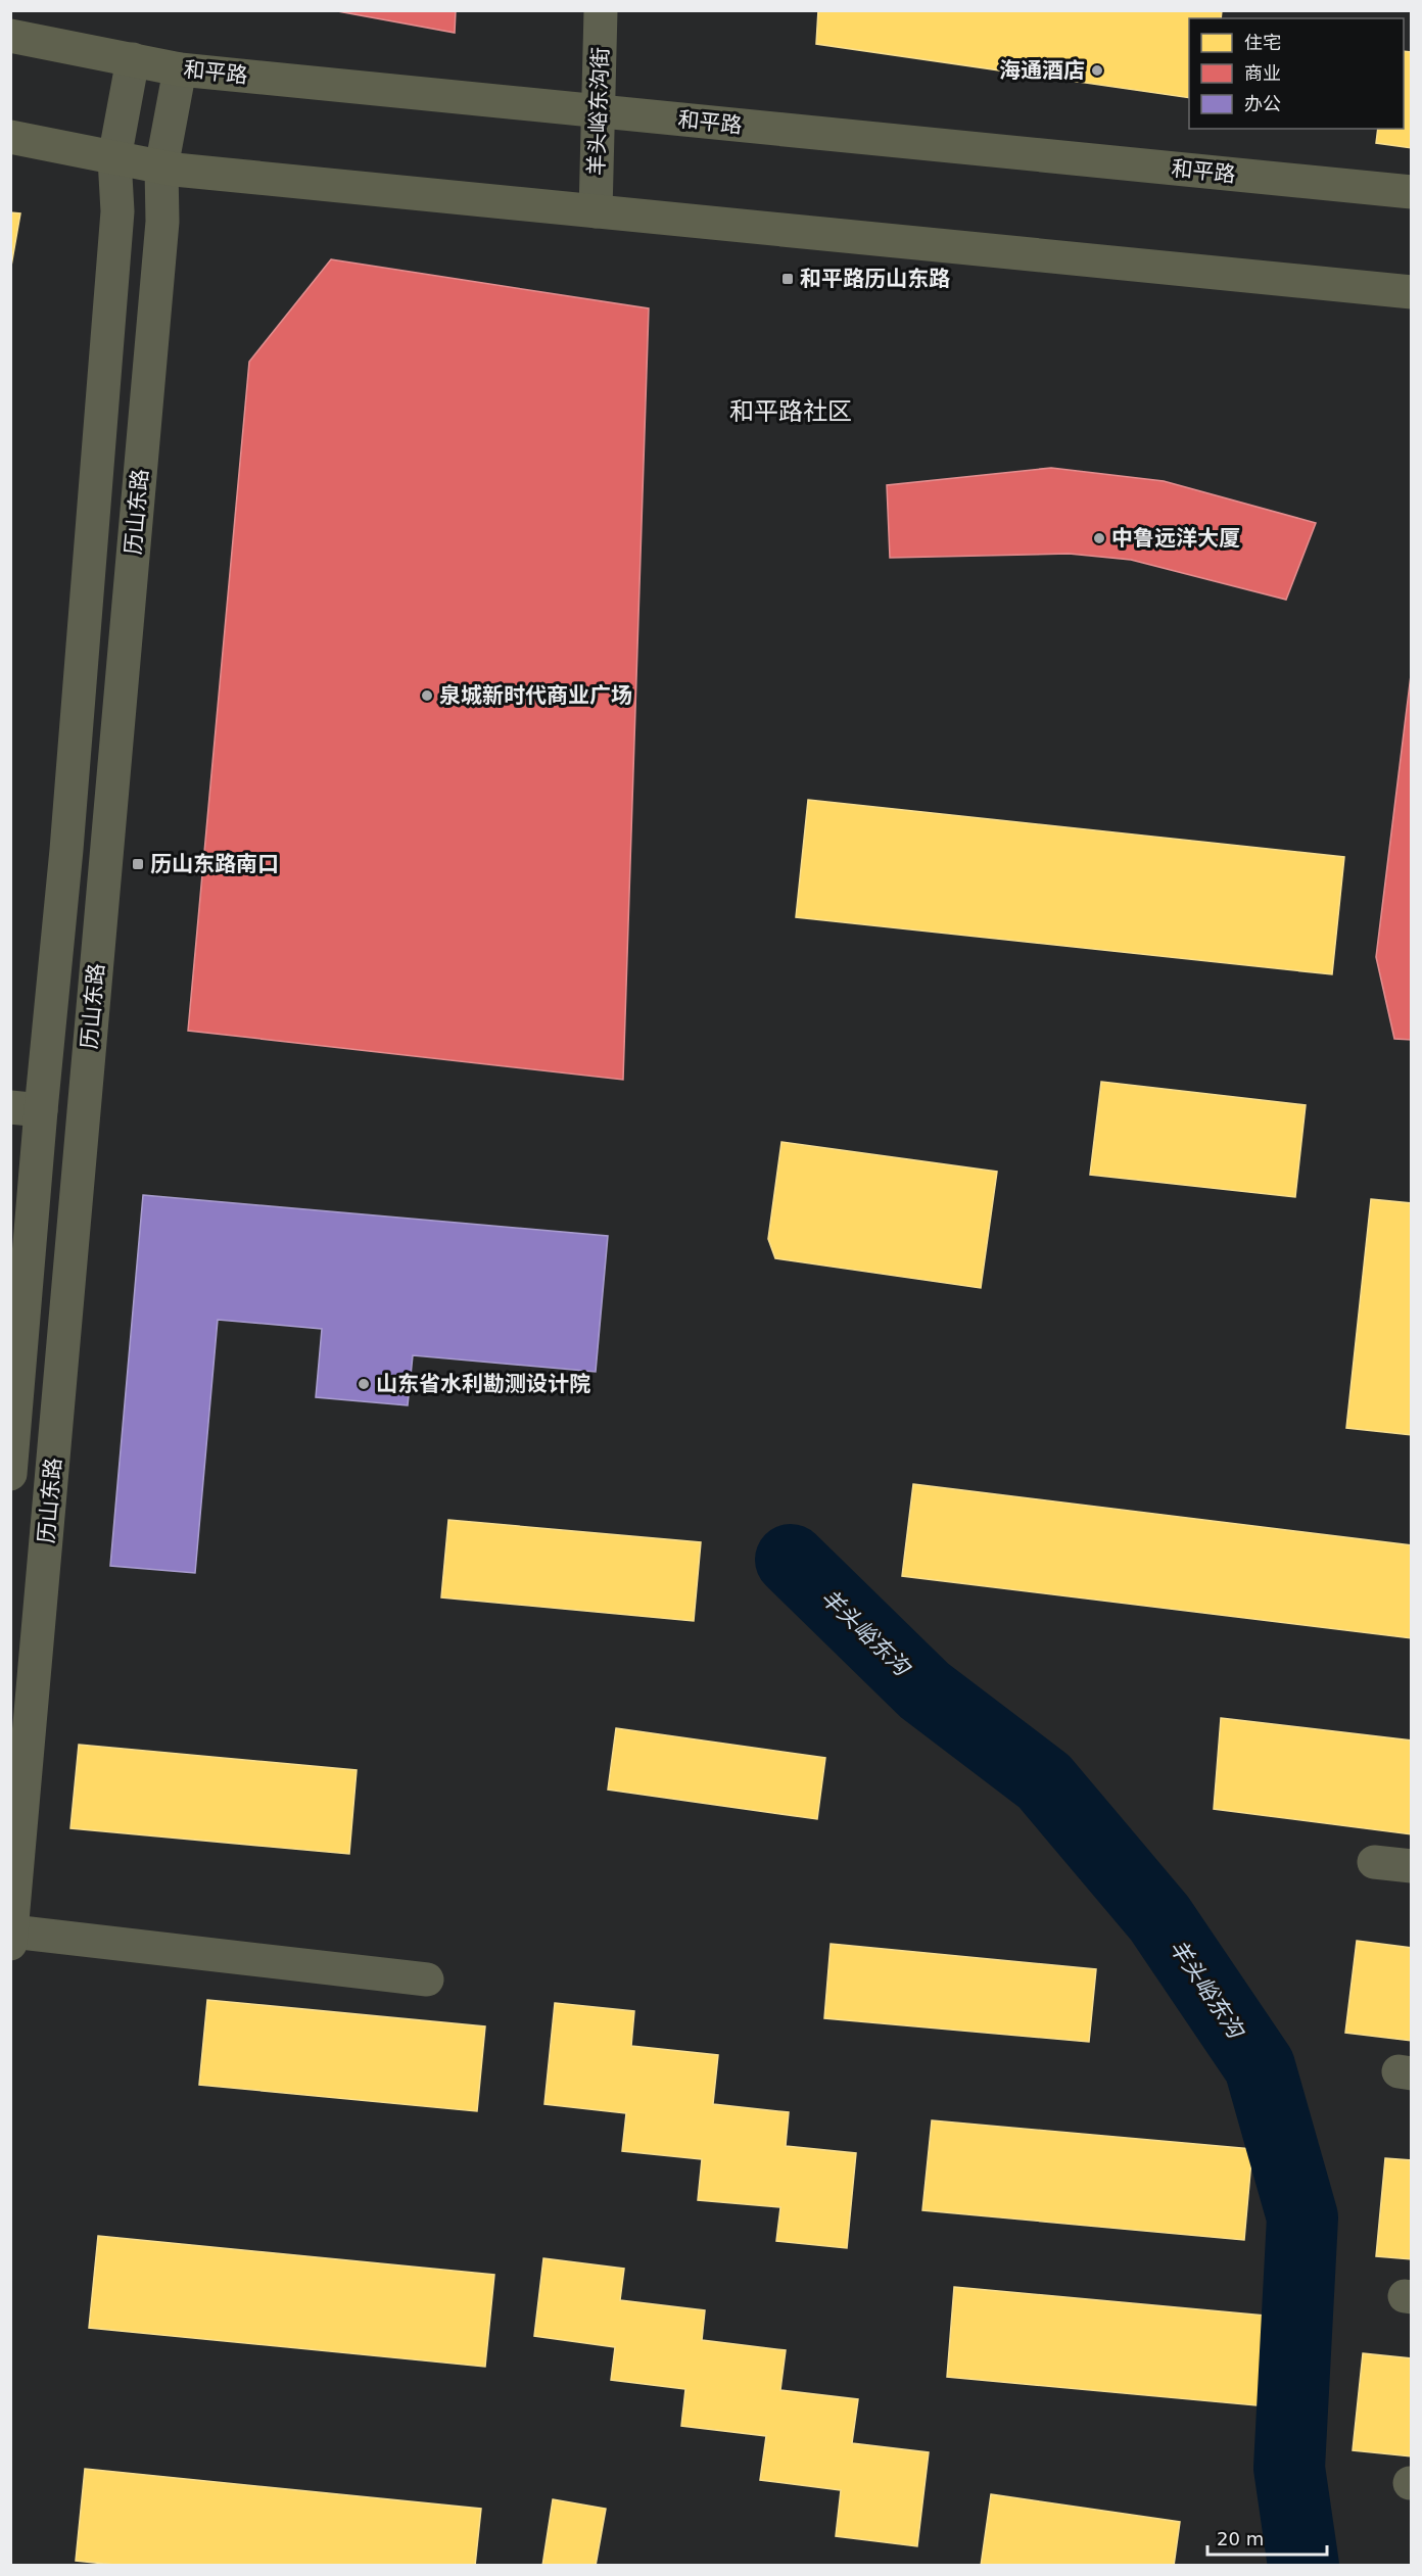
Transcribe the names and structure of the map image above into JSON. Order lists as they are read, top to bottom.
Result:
{
  "streets": {
    "main road": ["和平路"],
    "street": ["羊头峪东沟街", "历山东路"]
  },
  "crossings": [
    ["和平路", "羊头峪东沟街"],
    ["和平路", "历山东路"]
  ],
  "districts": ["和平路社区"],
  "water": ["羊头峪东沟"],
  "places": {
    "other": [
      "海通酒店",
      "中鲁远洋大厦",
      "泉城新时代商业广场",
      "山东省水利勘测设计院"
    ],
    "transit": ["和平路历山东路", "历山东路南口"]
  },
  "legend": ["住宅", "商业", "办公"],
  "scale_bar": "20 m"
}
